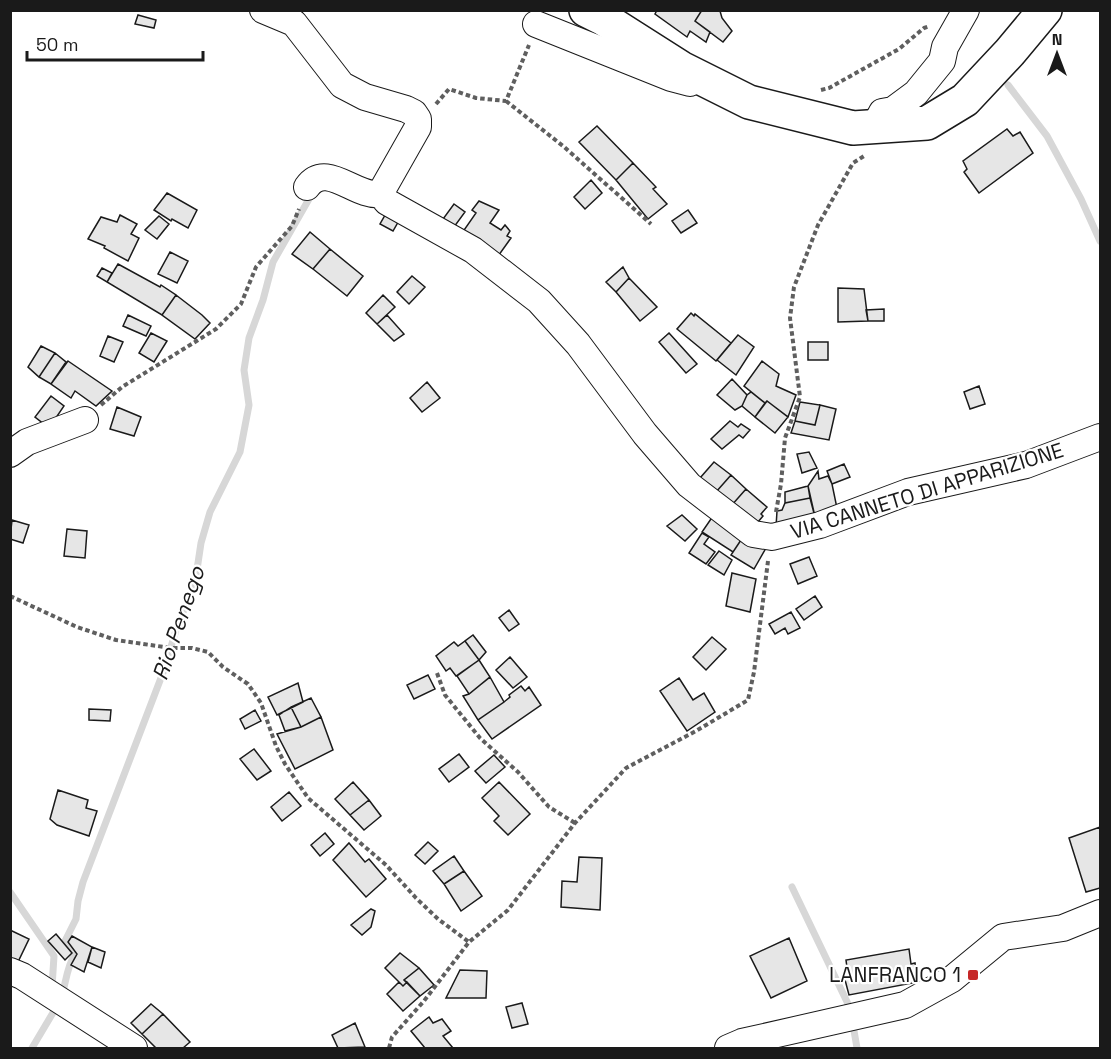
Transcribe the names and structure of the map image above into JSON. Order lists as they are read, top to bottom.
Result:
{
  "streets": {
    "street": ["VIA CANNETO DI APPARIZIONE"]
  },
  "water": ["Rio Penego"],
  "places": {
    "transit": ["LANFRANCO 1"]
  },
  "scale_bar": "50 m",
  "north": "top"
}
